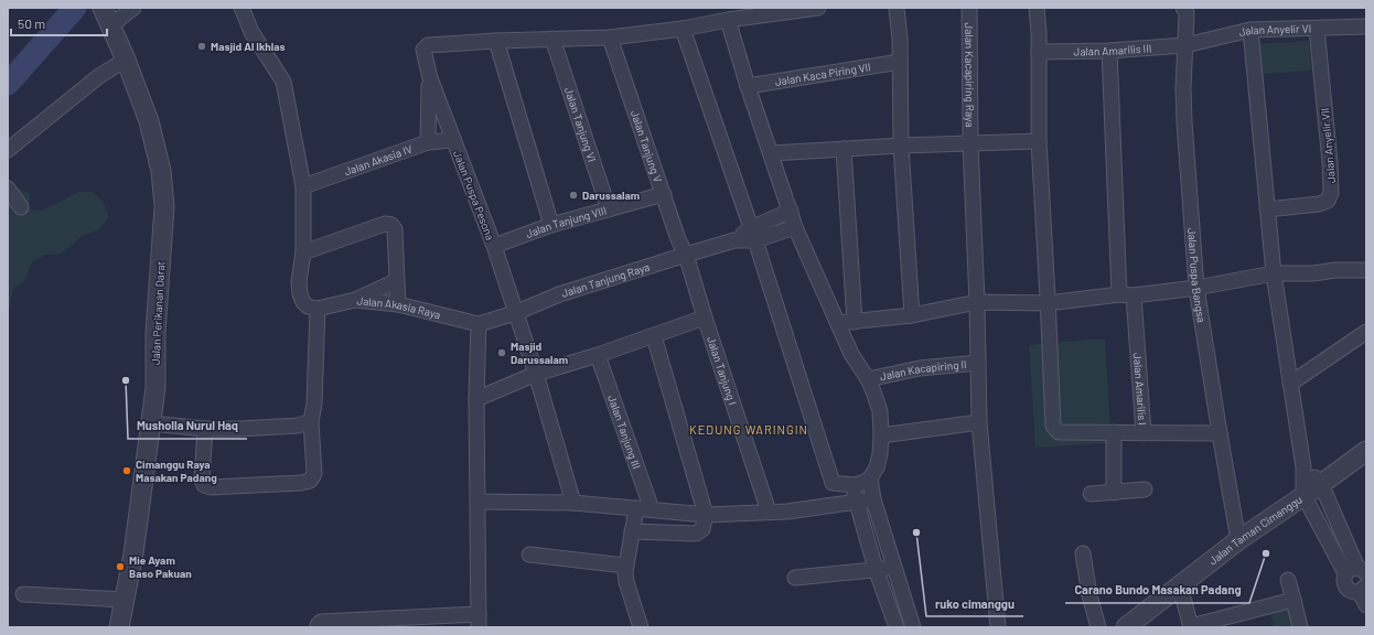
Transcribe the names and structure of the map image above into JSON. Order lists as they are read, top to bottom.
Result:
{
  "streets": {
    "street": [
      "Jalan Anyelir VI",
      "Jalan Amarilis III",
      "Jalan Kaca Piring VII",
      "Jalan Kacapiring Raya",
      "Jalan Tanjung VI",
      "Jalan Anyelir VII",
      "Jalan Tanjung V",
      "Jalan Akasia IV",
      "Jalan Puspa Pesona",
      "Jalan Tanjung VIII",
      "Jalan Puspa Bangsa",
      "Jalan Tanjung Raya",
      "Jalan Akasia Raya",
      "Jalan Perikanan Darat",
      "Jalan Tanjung I",
      "Jalan Kacapiring II",
      "Jalan Amarilis I",
      "Jalan Tanjung III",
      "Jalan Taman Cimanggu"
    ]
  },
  "crossings": [
    ["Jalan Anyelir VI", "Jalan Amarilis III"],
    ["Jalan Anyelir VI", "Jalan Anyelir VII"],
    ["Jalan Anyelir VI", "Jalan Puspa Bangsa"],
    ["Jalan Amarilis III", "Jalan Puspa Bangsa"],
    ["Jalan Amarilis III", "Jalan Amarilis I"],
    ["Jalan Kacapiring Raya", "Jalan Kacapiring II"],
    ["Jalan Tanjung VI", "Jalan Tanjung VIII"],
    ["Jalan Tanjung V", "Jalan Tanjung VIII"],
    ["Jalan Tanjung V", "Jalan Tanjung Raya"],
    ["Jalan Tanjung V", "Jalan Tanjung I"],
    ["Jalan Akasia IV", "Jalan Puspa Pesona"],
    ["Jalan Puspa Pesona", "Jalan Tanjung VIII"],
    ["Jalan Puspa Pesona", "Jalan Tanjung Raya"],
    ["Jalan Puspa Bangsa", "Jalan Amarilis I"],
    ["Jalan Puspa Bangsa", "Jalan Taman Cimanggu"],
    ["Jalan Tanjung Raya", "Jalan Akasia Raya"],
    ["Jalan Tanjung Raya", "Jalan Tanjung I"]
  ],
  "districts": ["KEDUNG WARINGIN"],
  "places": [
    "Masjid Al Ikhlas",
    "Darussalam",
    "Masjid Darussalam",
    "Musholla Nurul Haq",
    "Cimanggu Raya Masakan Padang",
    "ruko cimanggu",
    "Carano Bundo Masakan Padang",
    "Mie Ayam Baso Pakuan"
  ],
  "scale_bar": "50 m"
}
